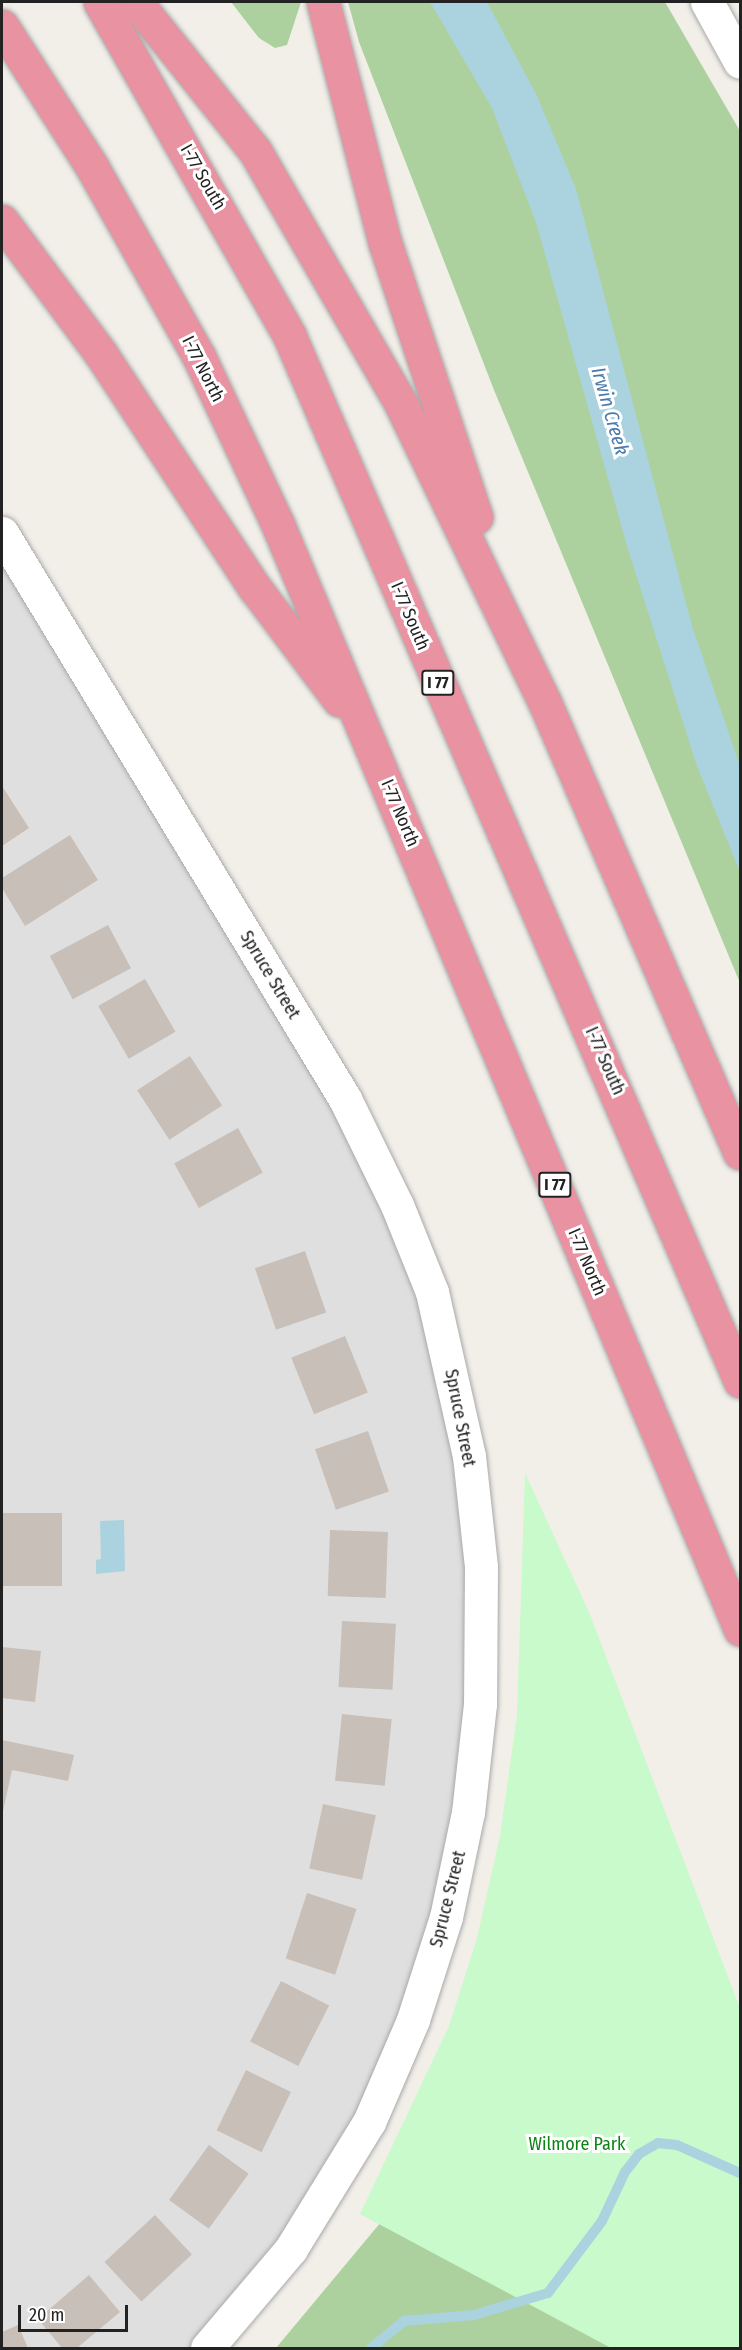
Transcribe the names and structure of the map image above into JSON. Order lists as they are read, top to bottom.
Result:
{
  "streets": {
    "highway": ["I-77 South", "I-77 North", "I 77"],
    "street": ["Spruce Street"]
  },
  "water": ["Irwin Creek"],
  "parks": ["Wilmore Park"],
  "scale_bar": "20 m"
}
